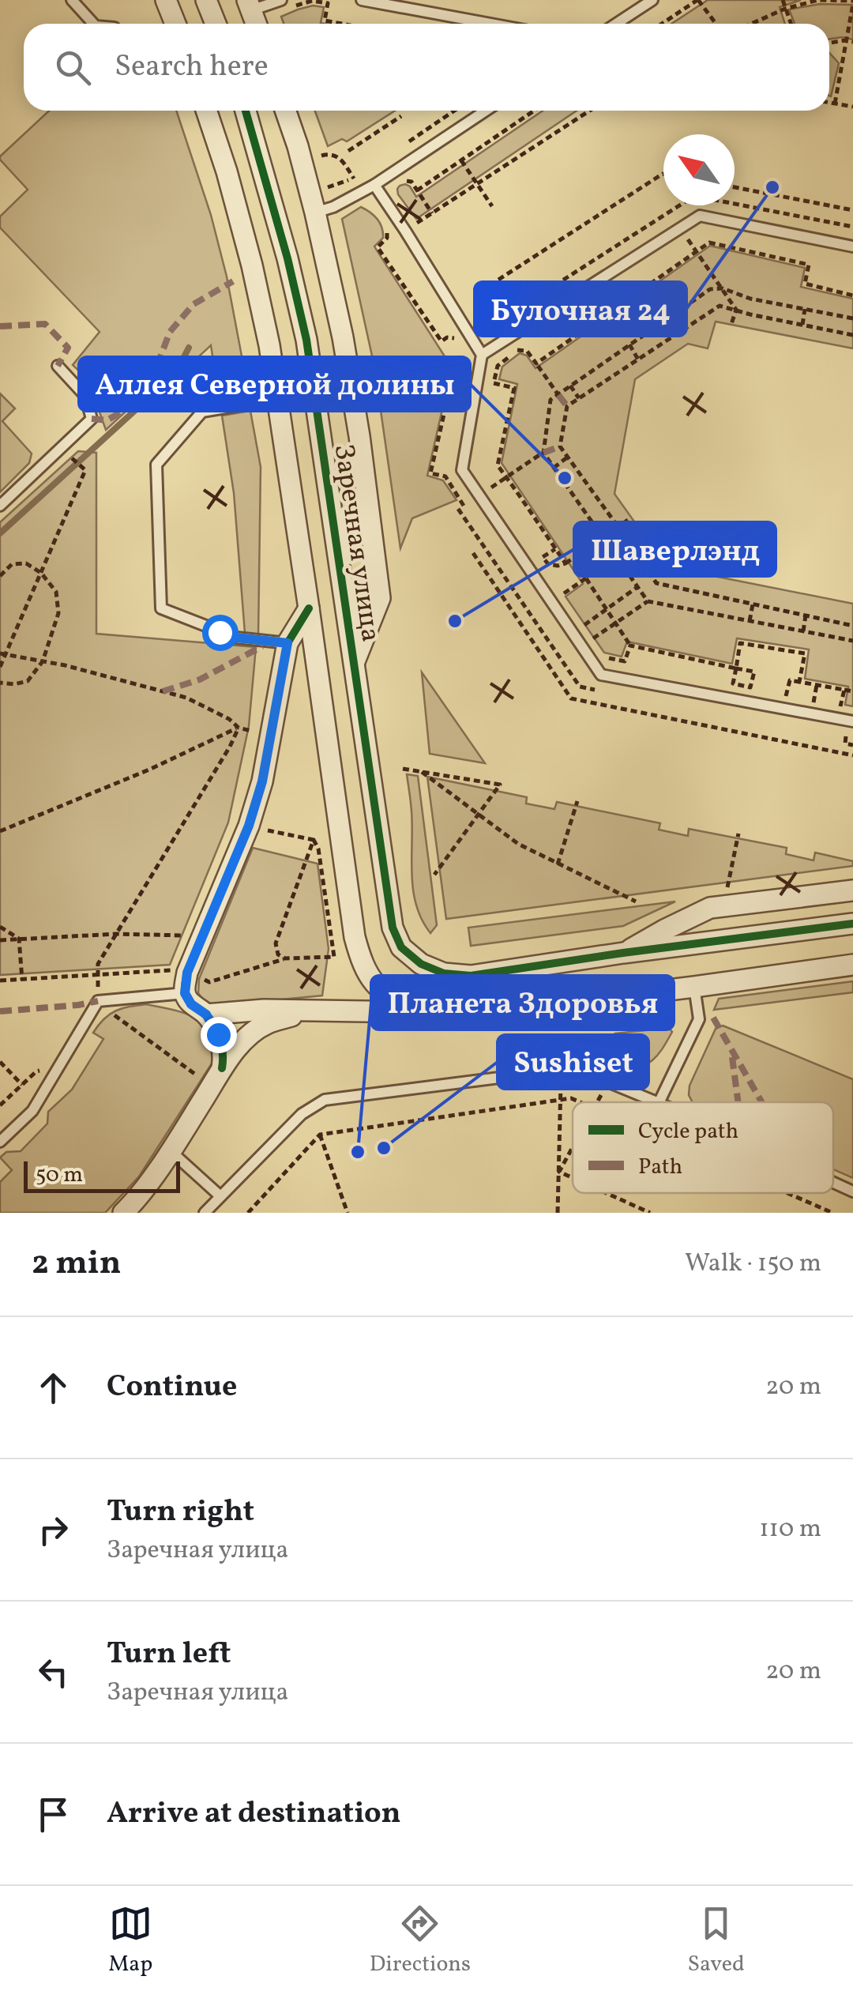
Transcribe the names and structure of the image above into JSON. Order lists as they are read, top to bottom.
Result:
{
  "streets": {
    "street": ["Заречная улица"]
  },
  "places": [
    "Булочная 24",
    "Аллея Северной долины",
    "Шаверлэнд",
    "Sushiset",
    "Планета Здоровья"
  ],
  "legend": ["Cycle path", "Path"],
  "scale_bar": "50 m",
  "north": "top left",
  "page": {
    "search": "Search here",
    "scale": "50 m",
    "heading": ["2 min", "Walk · 150 m"],
    "list": [
      ["Continue", "20 m"],
      ["Turn right", "Заречная улица", "110 m"],
      ["Turn left", "Заречная улица", "20 m"],
      "Arrive at destination"
    ],
    "nav": ["Map", "Directions", "Saved"]
  }
}
